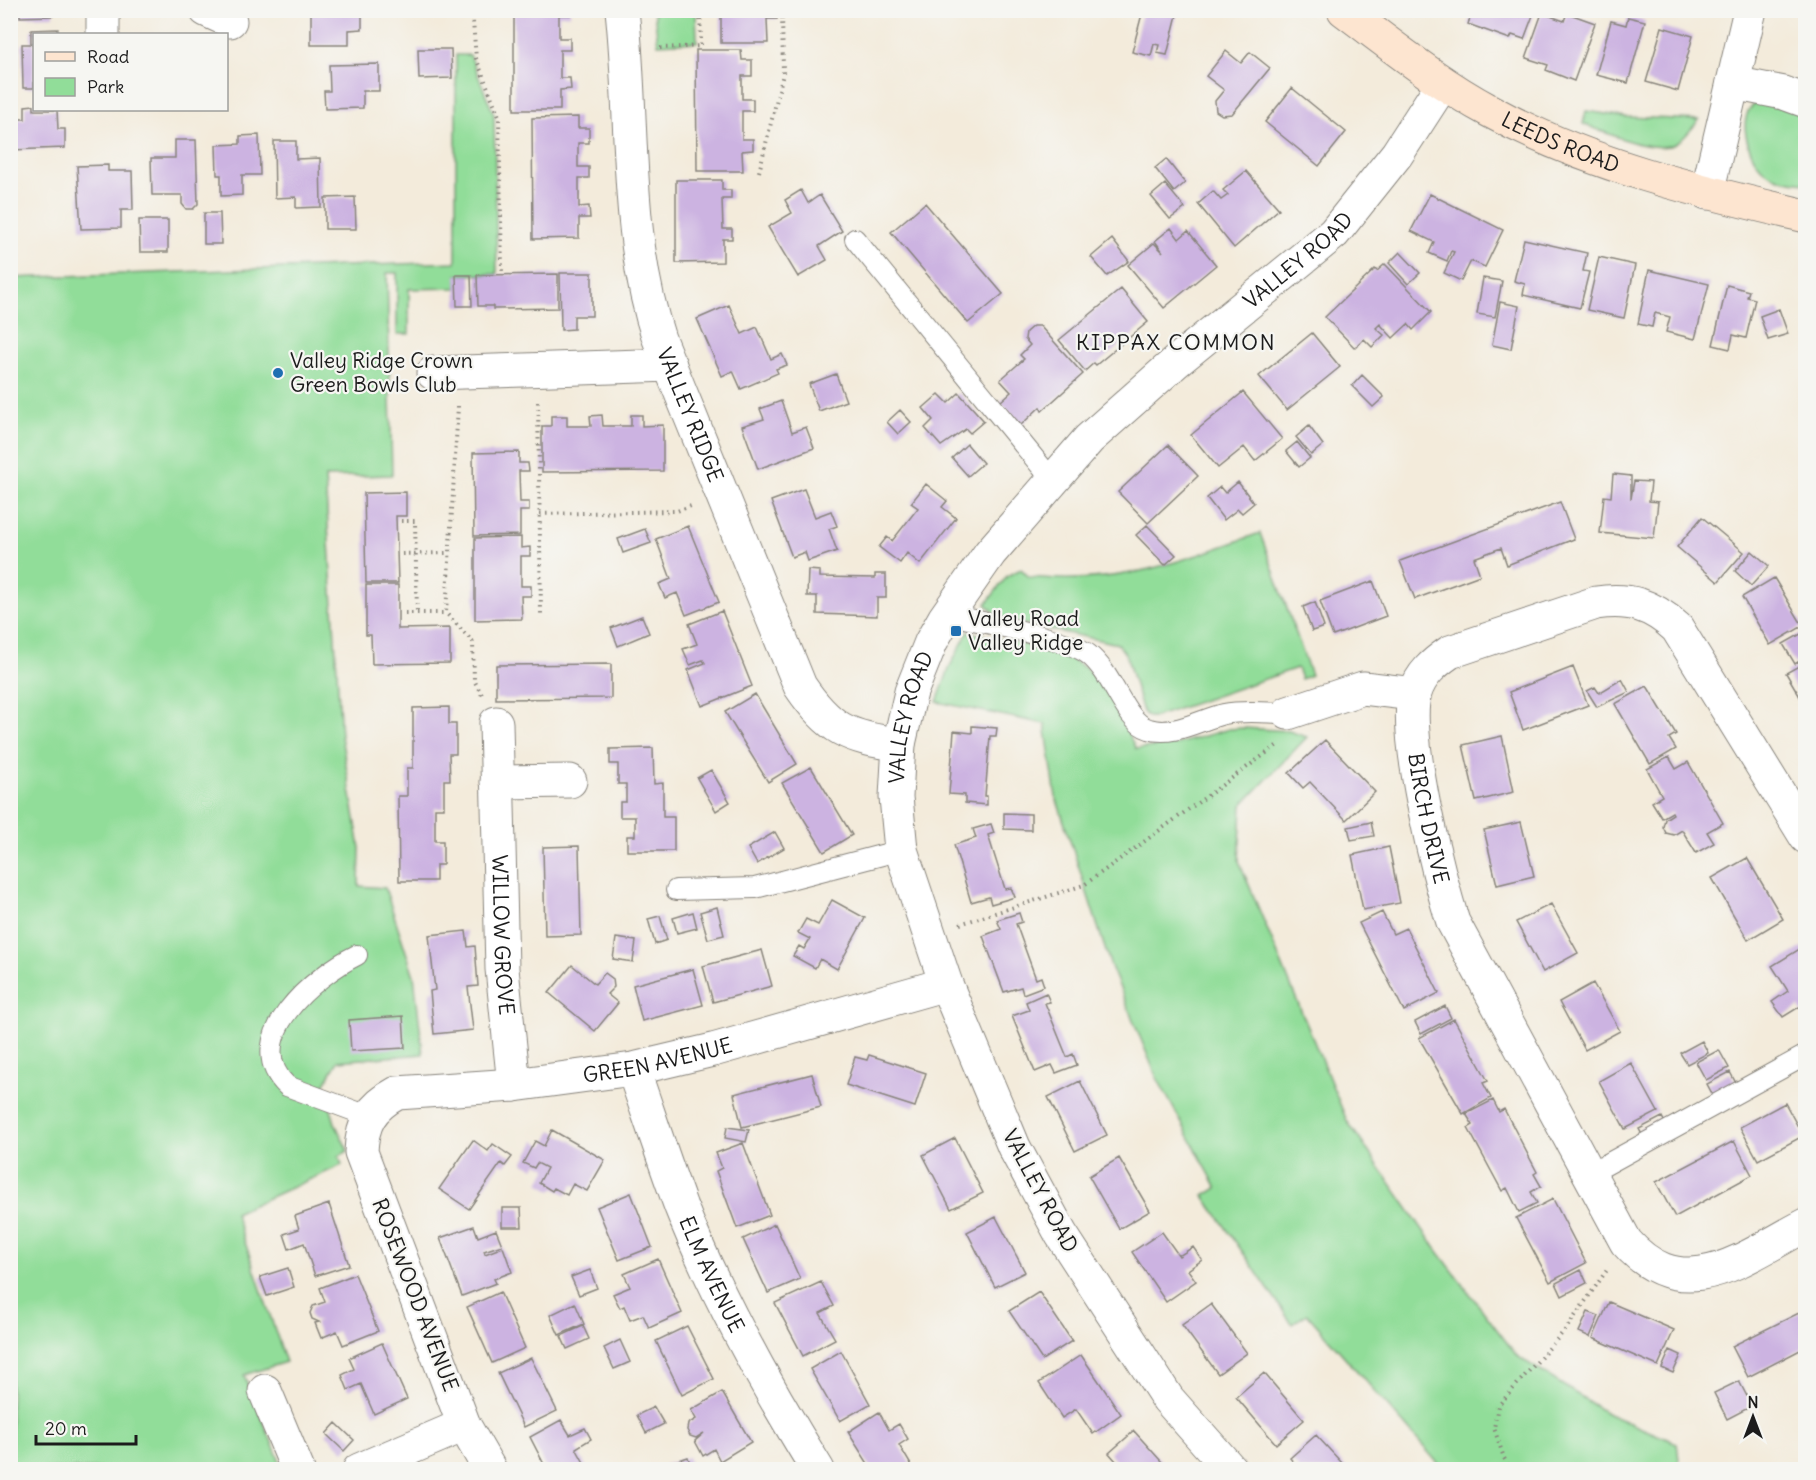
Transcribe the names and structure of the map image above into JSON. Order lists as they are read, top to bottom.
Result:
{
  "streets": {
    "main road": ["LEEDS ROAD"],
    "street": [
      "VALLEY ROAD",
      "VALLEY RIDGE",
      "BIRCH DRIVE",
      "WILLOW GROVE",
      "GREEN AVENUE",
      "ELM AVENUE",
      "ROSEWOOD AVENUE"
    ]
  },
  "crossings": [
    ["LEEDS ROAD", "VALLEY ROAD"],
    ["VALLEY ROAD", "VALLEY RIDGE"],
    ["VALLEY ROAD", "GREEN AVENUE"],
    ["WILLOW GROVE", "GREEN AVENUE"],
    ["GREEN AVENUE", "ELM AVENUE"],
    ["GREEN AVENUE", "ROSEWOOD AVENUE"]
  ],
  "districts": ["KIPPAX COMMON"],
  "places": {
    "other": ["Valley Ridge Crown Green Bowls Club"],
    "transit": ["Valley Road Valley Ridge"]
  },
  "legend": ["Road", "Park"],
  "scale_bar": "20 m",
  "north": "top"
}
